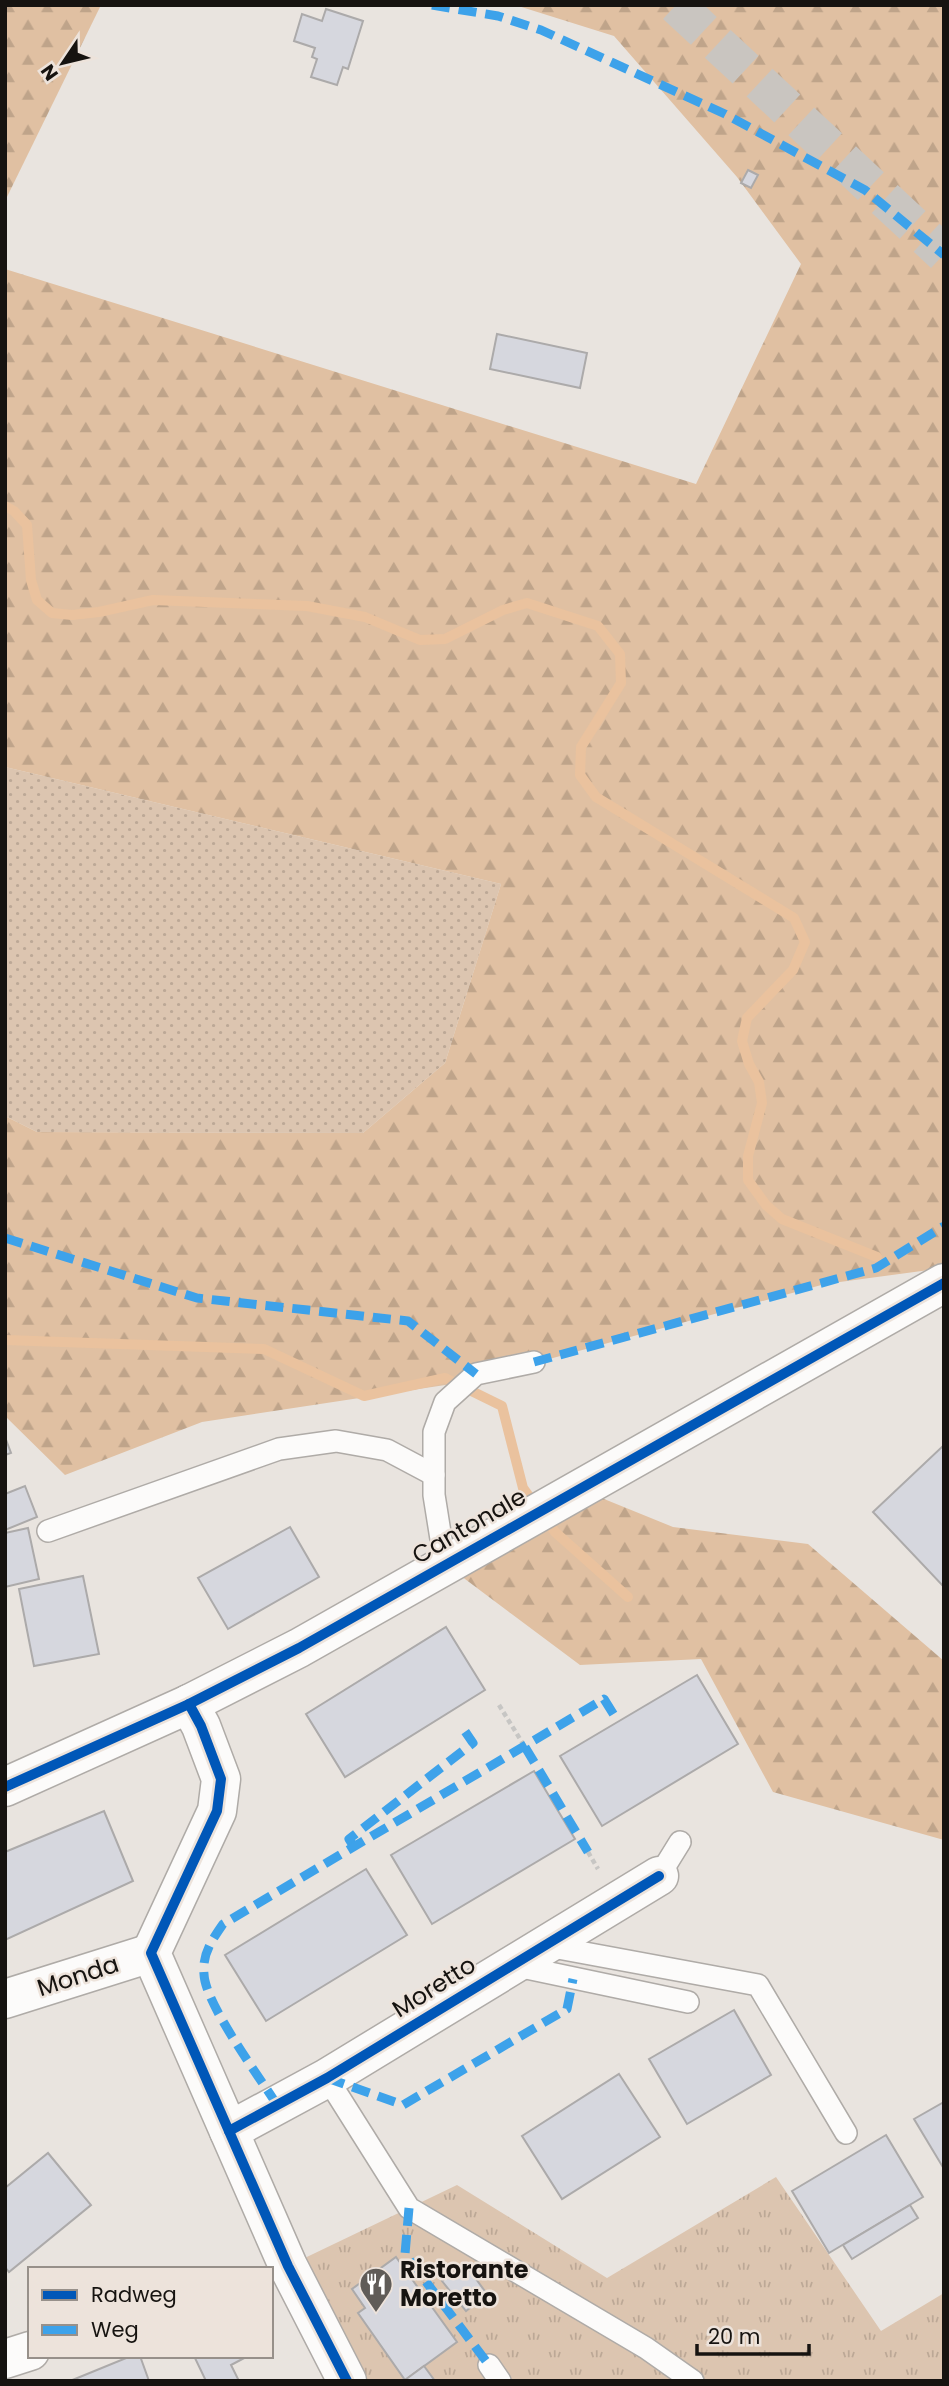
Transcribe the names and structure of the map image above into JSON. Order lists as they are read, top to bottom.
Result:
{
  "streets": {
    "street": ["Cantonale", "Monda", "Moretto"]
  },
  "places": {
    "restaurant": ["Ristorante Moretto"]
  },
  "legend": ["Radweg", "Weg"],
  "scale_bar": "20 m",
  "north": "bottom left"
}
